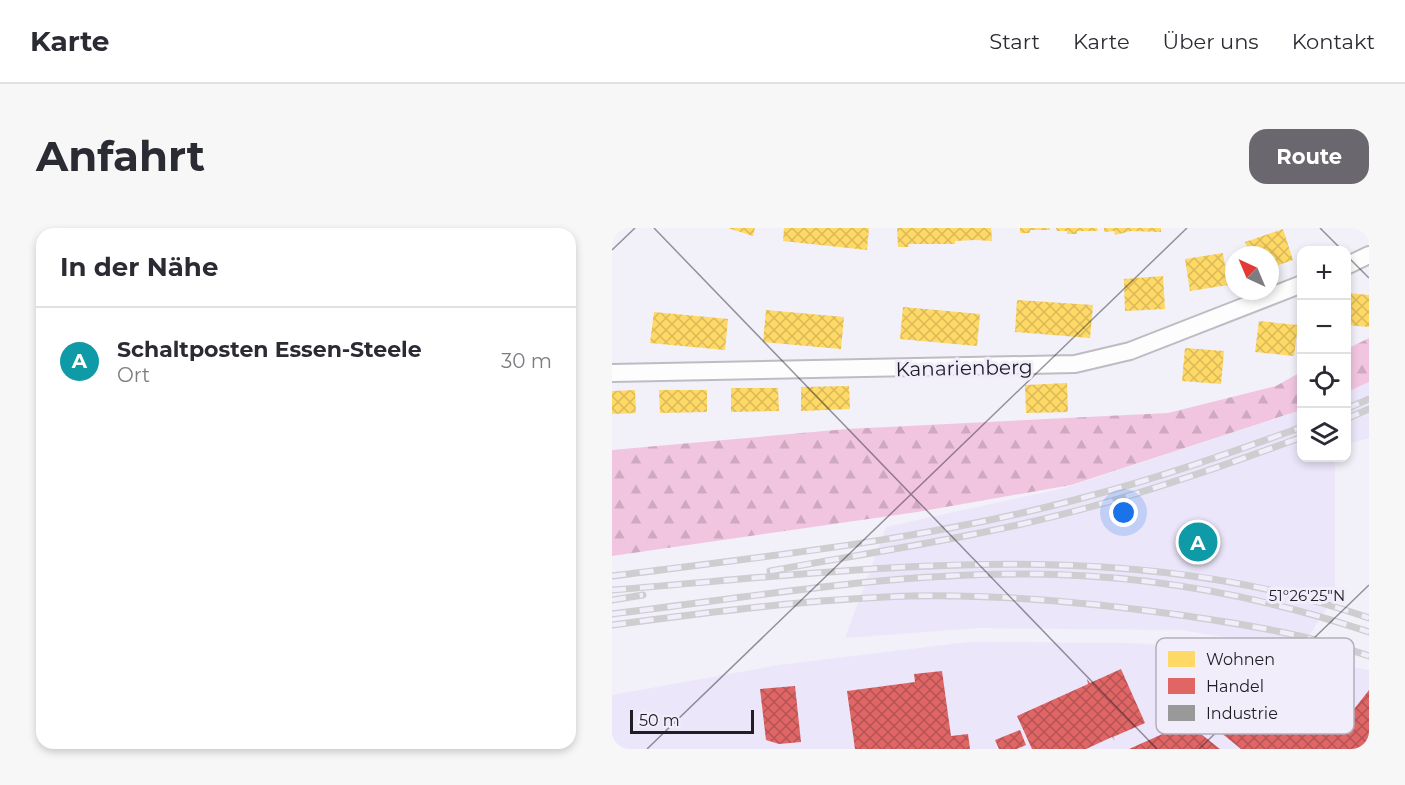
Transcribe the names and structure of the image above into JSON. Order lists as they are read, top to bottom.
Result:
{
  "streets": {
    "street": ["Kanarienberg"]
  },
  "legend": ["Wohnen", "Handel", "Industrie"],
  "scale_bar": "50 m",
  "north": "top left",
  "page": {
    "header": "Karte",
    "nav": [
      "Start",
      "Karte",
      "Über uns",
      "Kontakt"
    ],
    "buttons": "Route",
    "title": "Anfahrt",
    "heading": "In der Nähe",
    "map_buttons": ["+", "−"],
    "list": [
      {
        "mark": "A",
        "name": "Schaltposten Essen-Steele",
        "note": "Ort",
        "value": "30 m"
      }
    ],
    "pins": "A",
    "scale": "50 m"
  },
  "coordinates": ["51°26'25\"N"]
}
